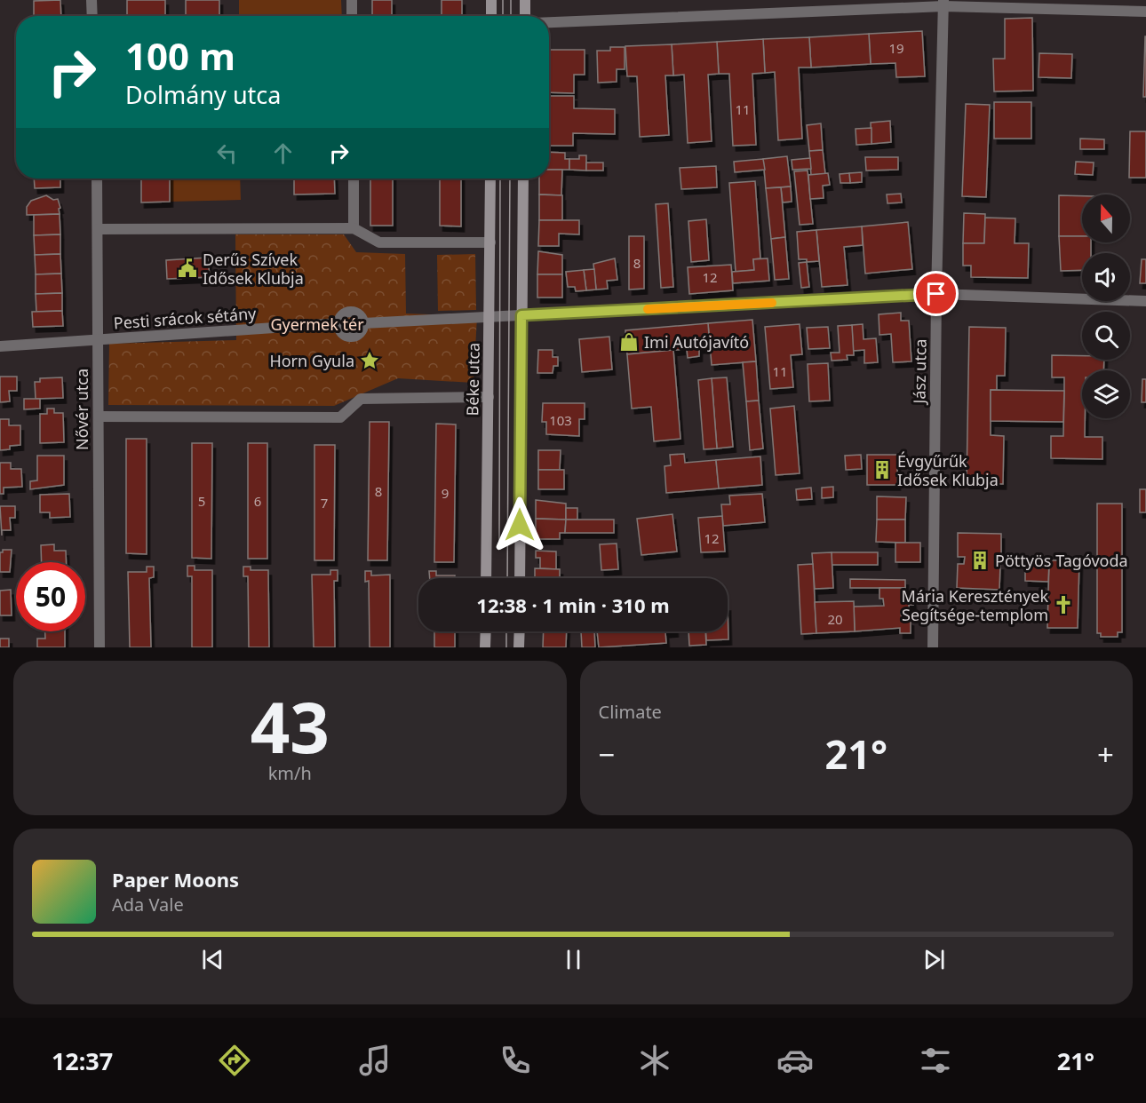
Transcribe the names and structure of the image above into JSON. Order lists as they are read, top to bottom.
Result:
{
  "streets": {
    "main road": ["Béke utca"],
    "street": ["Pesti srácok sétány", "Jász utca", "Nővér utca"]
  },
  "crossings": [
    ["Pesti srácok sétány", "Jász utca"],
    ["Pesti srácok sétány", "Béke utca"],
    ["Pesti srácok sétány", "Nővér utca"]
  ],
  "parks": ["Gyermek tér"],
  "places": {
    "public building": ["Derűs Szívek Idősek Klubja"],
    "shop": ["Imi Autójavító"],
    "place": ["Horn Gyula"],
    "building": ["Évgyűrűk Idősek Klubja", "Pöttyös Tagóvoda"],
    "church": ["Mária Keresztények Segítsége-templom"]
  },
  "house_numbers": [
    "19",
    "11",
    "8",
    "12",
    "11",
    "103",
    "8",
    "9",
    "5",
    "6",
    "7",
    "12",
    "20"
  ],
  "north": "top",
  "page": {
    "turn": ["100 m", "Dolmány utca"],
    "limit": "50",
    "trip": "12:38 · 1 min · 310 m",
    "tile": [
      ["43", "km/h"],
      "Climate"
    ],
    "heat": ["−", "21°", "+"],
    "song": ["Paper Moons", "Ada Vale"],
    "tabs": ["12:37", "21°"]
  }
}
